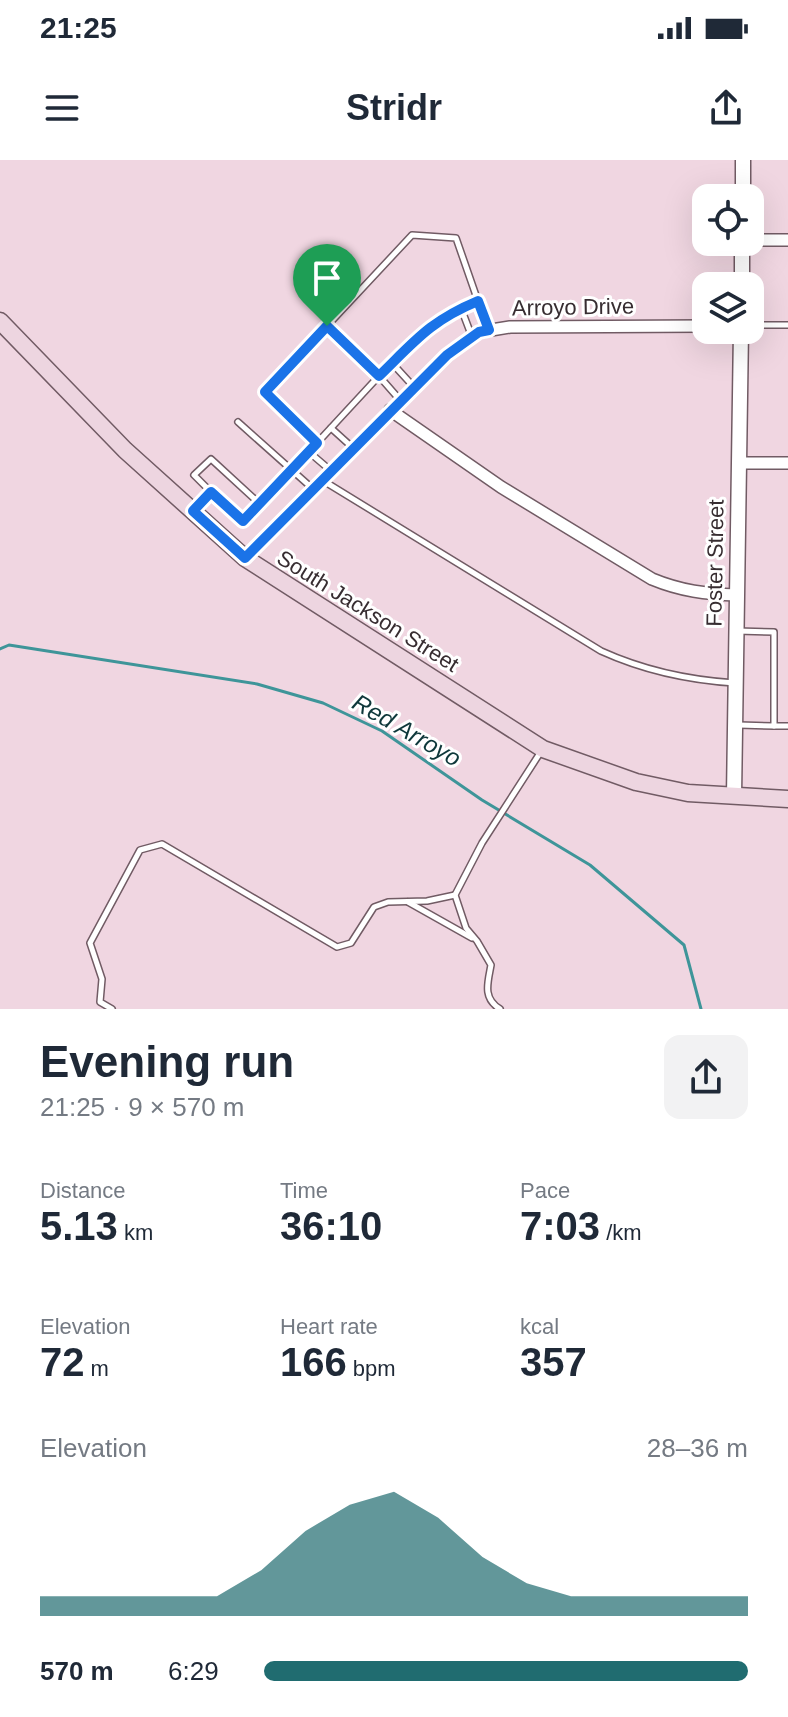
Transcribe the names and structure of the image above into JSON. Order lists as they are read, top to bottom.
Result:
{
  "streets": {
    "main road": ["South Jackson Street"],
    "street": ["Arroyo Drive", "Foster Street"]
  },
  "crossings": [
    ["Arroyo Drive", "South Jackson Street"],
    ["Foster Street", "South Jackson Street"]
  ],
  "water": ["Red Arroyo"],
  "page": {
    "status": "21:25",
    "header": "Stridr",
    "heading": ["Evening run", "21:25 · 9 × 570 m"],
    "stats": [
      ["Distance", "5.13 km"],
      ["Time", "36:10"],
      ["Pace", "7:03 /km"],
      ["Elevation", "72 m"],
      ["Heart rate", "166 bpm"],
      ["kcal", "357"]
    ],
    "chart": ["Elevation", "28–36 m"],
    "list": [
      {
        "name": "570 m",
        "note": "6:29"
      }
    ]
  }
}
